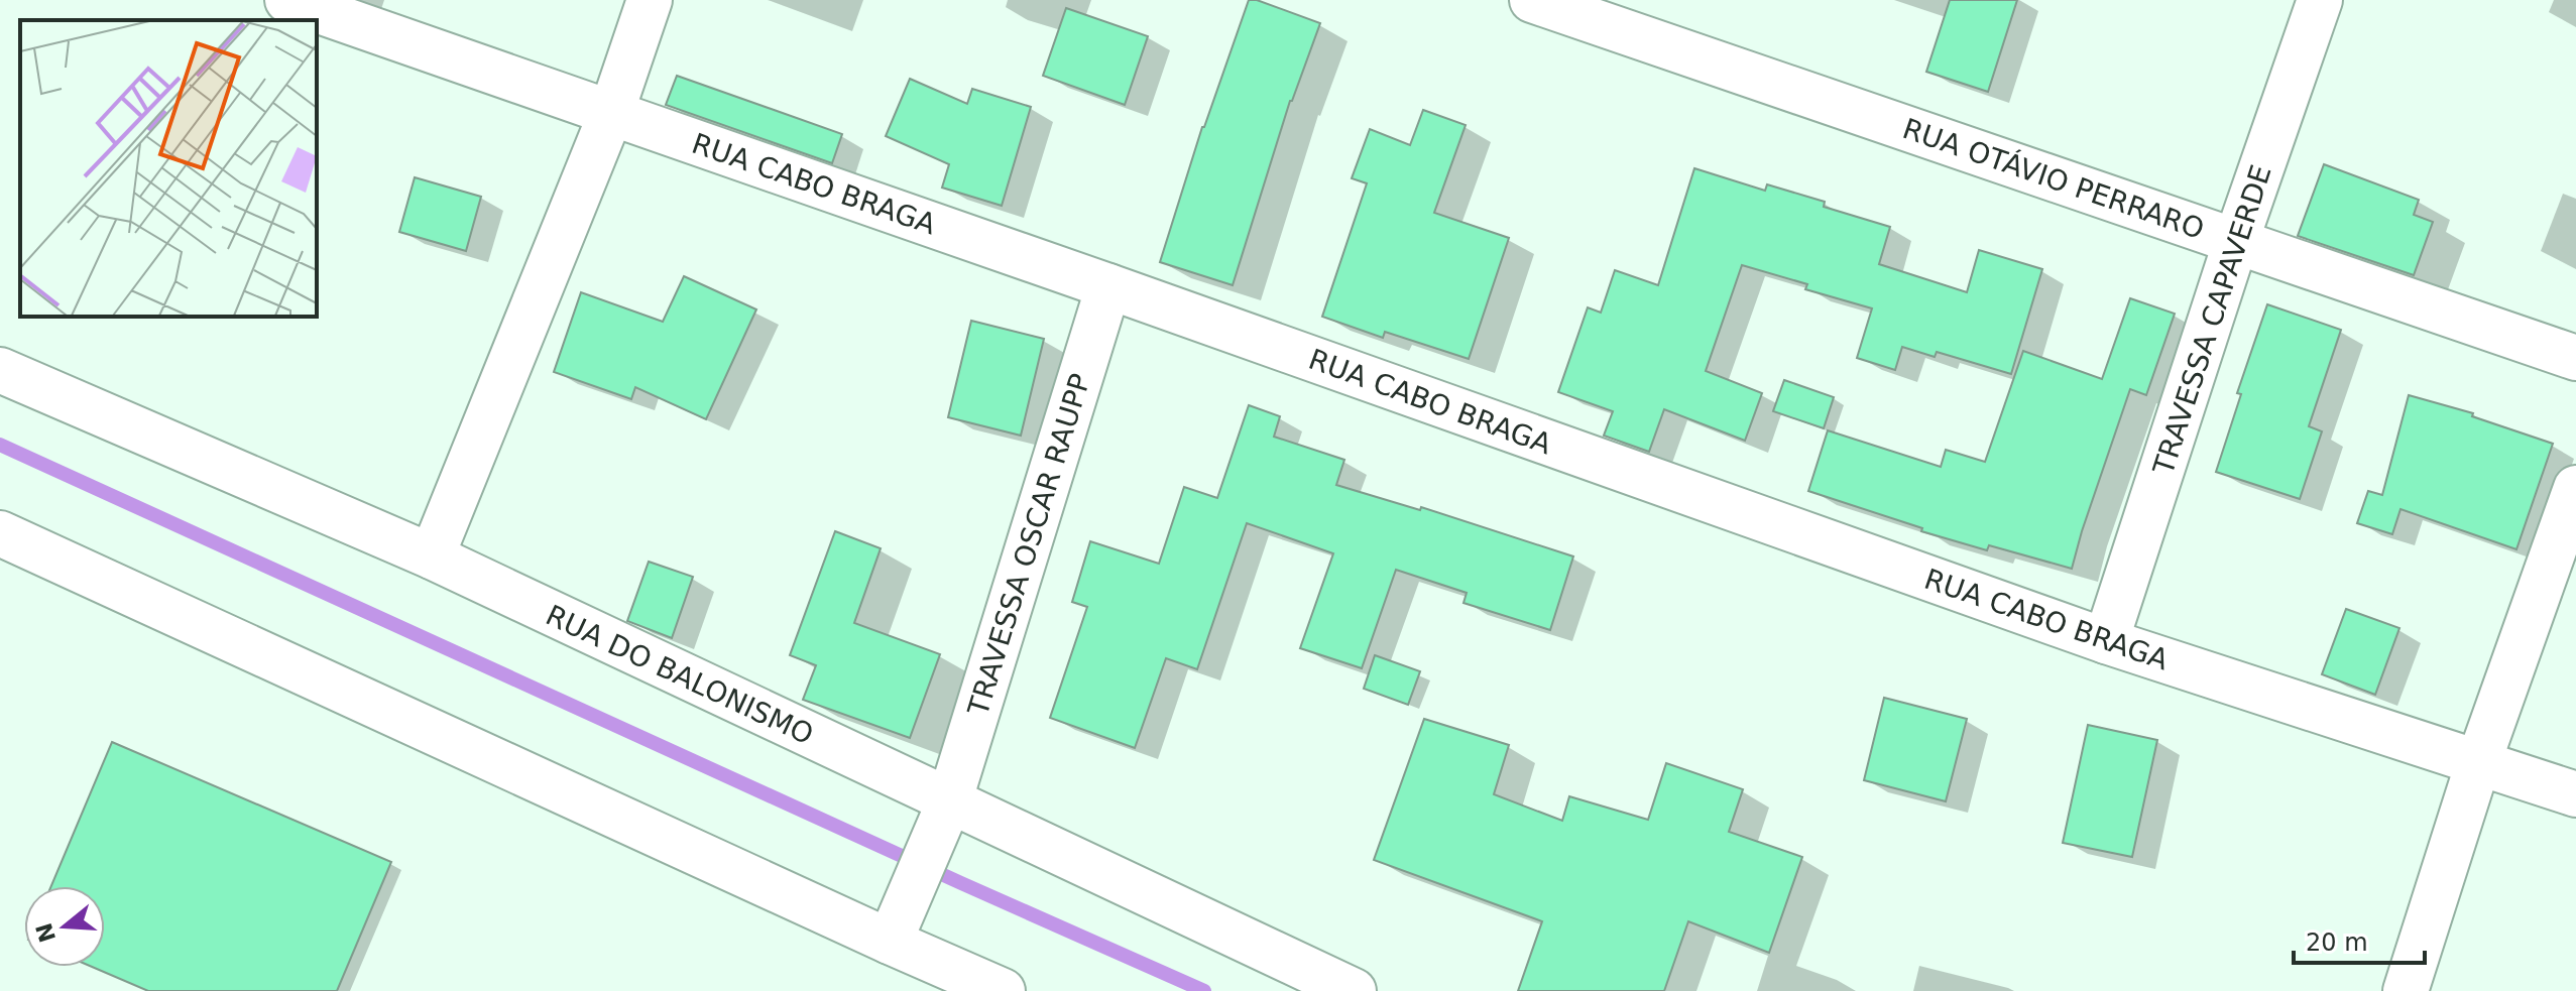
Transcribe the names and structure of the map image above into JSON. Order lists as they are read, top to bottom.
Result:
{
  "streets": {
    "street": [
      "RUA OTÁVIO PERRARO",
      "RUA CABO BRAGA",
      "TRAVESSA CAPAVERDE",
      "TRAVESSA OSCAR RAUPP",
      "RUA DO BALONISMO"
    ]
  },
  "crossings": [
    ["RUA OTÁVIO PERRARO", "TRAVESSA CAPAVERDE"],
    ["RUA CABO BRAGA", "TRAVESSA CAPAVERDE"],
    ["RUA CABO BRAGA", "TRAVESSA OSCAR RAUPP"],
    ["TRAVESSA OSCAR RAUPP", "RUA DO BALONISMO"]
  ],
  "scale_bar": "20 m",
  "north": "left"
}
